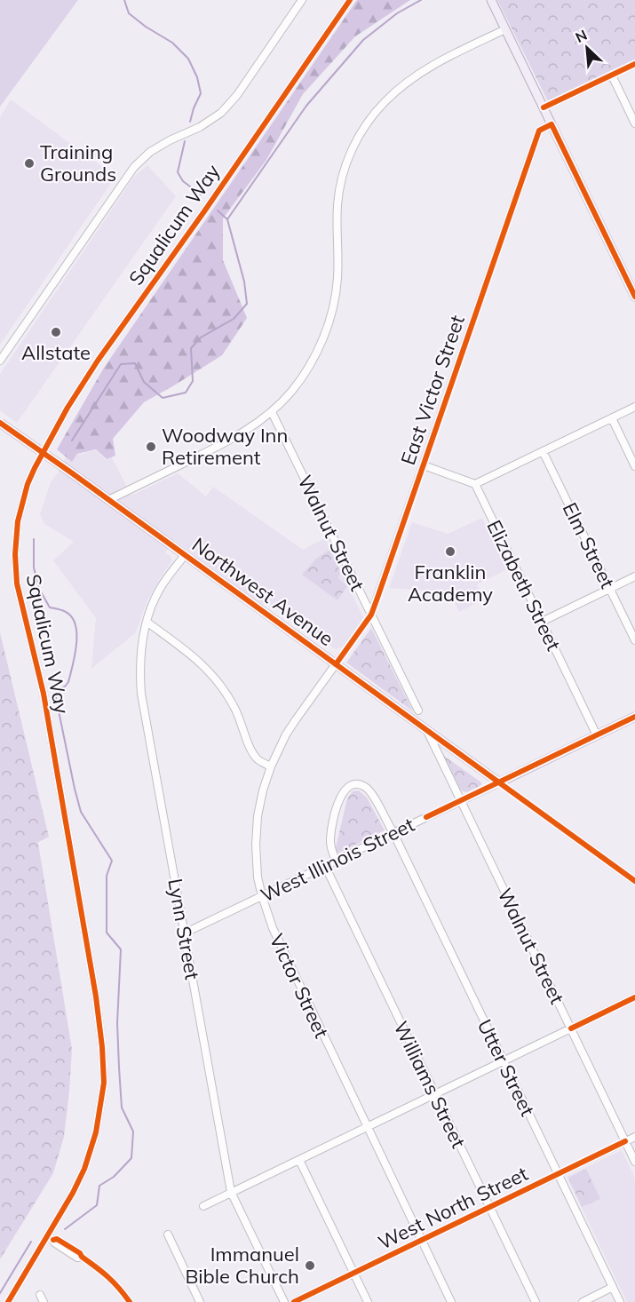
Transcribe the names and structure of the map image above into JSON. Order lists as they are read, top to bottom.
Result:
{
  "streets": {
    "main road": ["Northwest Avenue", "West Illinois Street"],
    "street": [
      "Squalicum Way",
      "East Victor Street",
      "Walnut Street",
      "Elm Street",
      "Elizabeth Street",
      "Lynn Street",
      "Victor Street",
      "Utter Street",
      "Williams Street",
      "West North Street"
    ]
  },
  "crossings": [
    ["East Victor Street", "Walnut Street"],
    ["East Victor Street", "Northwest Avenue"],
    ["East Victor Street", "Victor Street"],
    ["Walnut Street", "Northwest Avenue"],
    ["Walnut Street", "West Illinois Street"],
    ["Walnut Street", "West North Street"],
    ["Elizabeth Street", "West Illinois Street"],
    ["Northwest Avenue", "West Illinois Street"],
    ["Northwest Avenue", "Lynn Street"],
    ["Northwest Avenue", "Victor Street"],
    ["West Illinois Street", "Lynn Street"],
    ["West Illinois Street", "Victor Street"],
    ["West Illinois Street", "Utter Street"],
    ["West Illinois Street", "Williams Street"],
    ["Victor Street", "West North Street"],
    ["Utter Street", "West North Street"],
    ["Williams Street", "West North Street"]
  ],
  "places": [
    "Training Grounds",
    "Allstate",
    "Woodway Inn Retirement",
    "Franklin Academy",
    "Immanuel Bible Church"
  ],
  "north": "top left"
}
